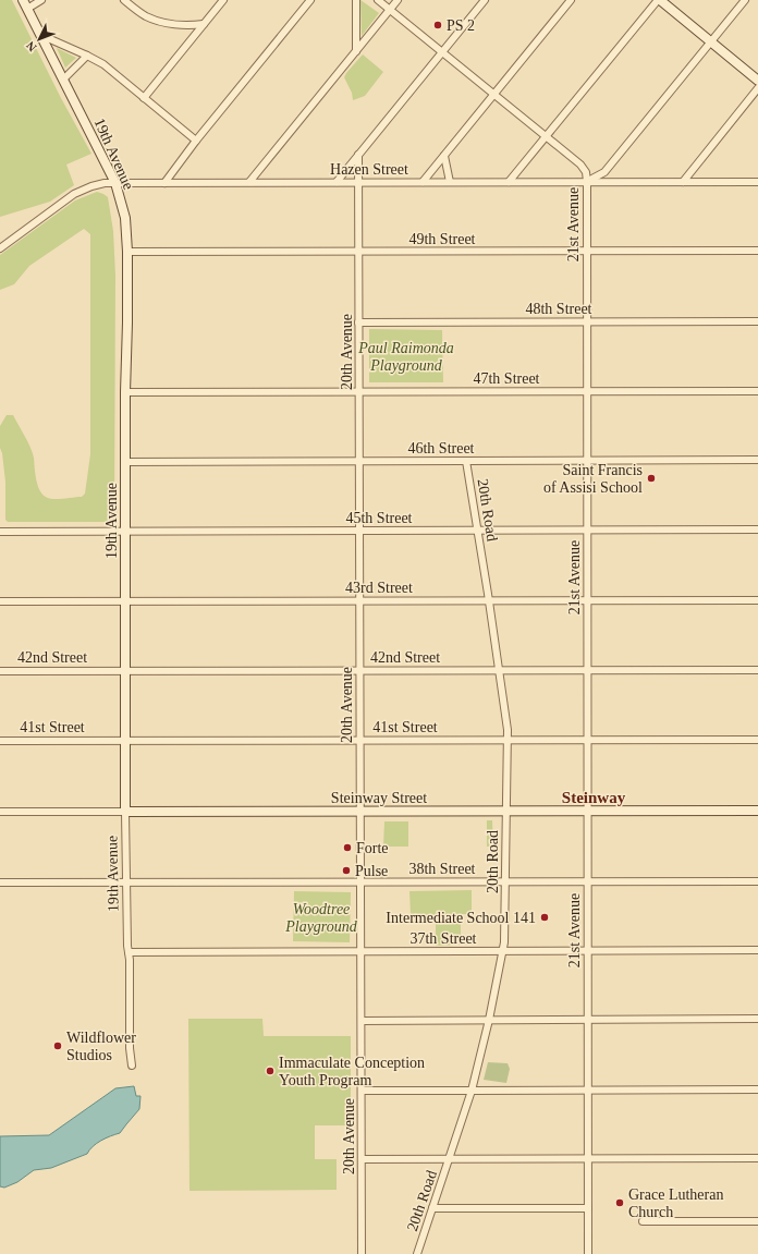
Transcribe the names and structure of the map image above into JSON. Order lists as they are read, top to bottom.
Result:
{
  "streets": {
    "street": [
      "19th Avenue",
      "Hazen Street",
      "21st Avenue",
      "49th Street",
      "48th Street",
      "20th Avenue",
      "47th Street",
      "46th Street",
      "20th Road",
      "45th Street",
      "43rd Street",
      "42nd Street",
      "41st Street",
      "Steinway Street",
      "38th Street",
      "37th Street"
    ]
  },
  "crossings": [
    ["19th Avenue", "Hazen Street"],
    ["19th Avenue", "49th Street"],
    ["19th Avenue", "47th Street"],
    ["19th Avenue", "46th Street"],
    ["19th Avenue", "45th Street"],
    ["19th Avenue", "43rd Street"],
    ["19th Avenue", "42nd Street"],
    ["19th Avenue", "41st Street"],
    ["19th Avenue", "Steinway Street"],
    ["19th Avenue", "38th Street"],
    ["19th Avenue", "37th Street"],
    ["Hazen Street", "21st Avenue"],
    ["Hazen Street", "20th Avenue"],
    ["21st Avenue", "49th Street"],
    ["21st Avenue", "48th Street"],
    ["21st Avenue", "47th Street"],
    ["21st Avenue", "46th Street"],
    ["21st Avenue", "45th Street"],
    ["21st Avenue", "43rd Street"],
    ["21st Avenue", "42nd Street"],
    ["21st Avenue", "41st Street"],
    ["21st Avenue", "Steinway Street"],
    ["21st Avenue", "38th Street"],
    ["21st Avenue", "37th Street"],
    ["49th Street", "20th Avenue"],
    ["48th Street", "20th Avenue"],
    ["20th Avenue", "47th Street"],
    ["20th Avenue", "46th Street"],
    ["20th Avenue", "45th Street"],
    ["20th Avenue", "43rd Street"],
    ["20th Avenue", "42nd Street"],
    ["20th Avenue", "41st Street"],
    ["20th Avenue", "Steinway Street"],
    ["20th Avenue", "38th Street"],
    ["20th Avenue", "37th Street"],
    ["46th Street", "20th Road"],
    ["20th Road", "45th Street"],
    ["20th Road", "43rd Street"],
    ["20th Road", "42nd Street"],
    ["20th Road", "41st Street"],
    ["20th Road", "Steinway Street"],
    ["20th Road", "38th Street"],
    ["20th Road", "37th Street"]
  ],
  "districts": ["Steinway"],
  "parks": ["Paul Raimonda Playground", "Woodtree Playground"],
  "places": [
    "PS 2",
    "Saint Francis of Assisi School",
    "Forte",
    "Pulse",
    "Intermediate School 141",
    "Wildflower Studios",
    "Immaculate Conception Youth Program",
    "Grace Lutheran Church"
  ],
  "north": "bottom left"
}
